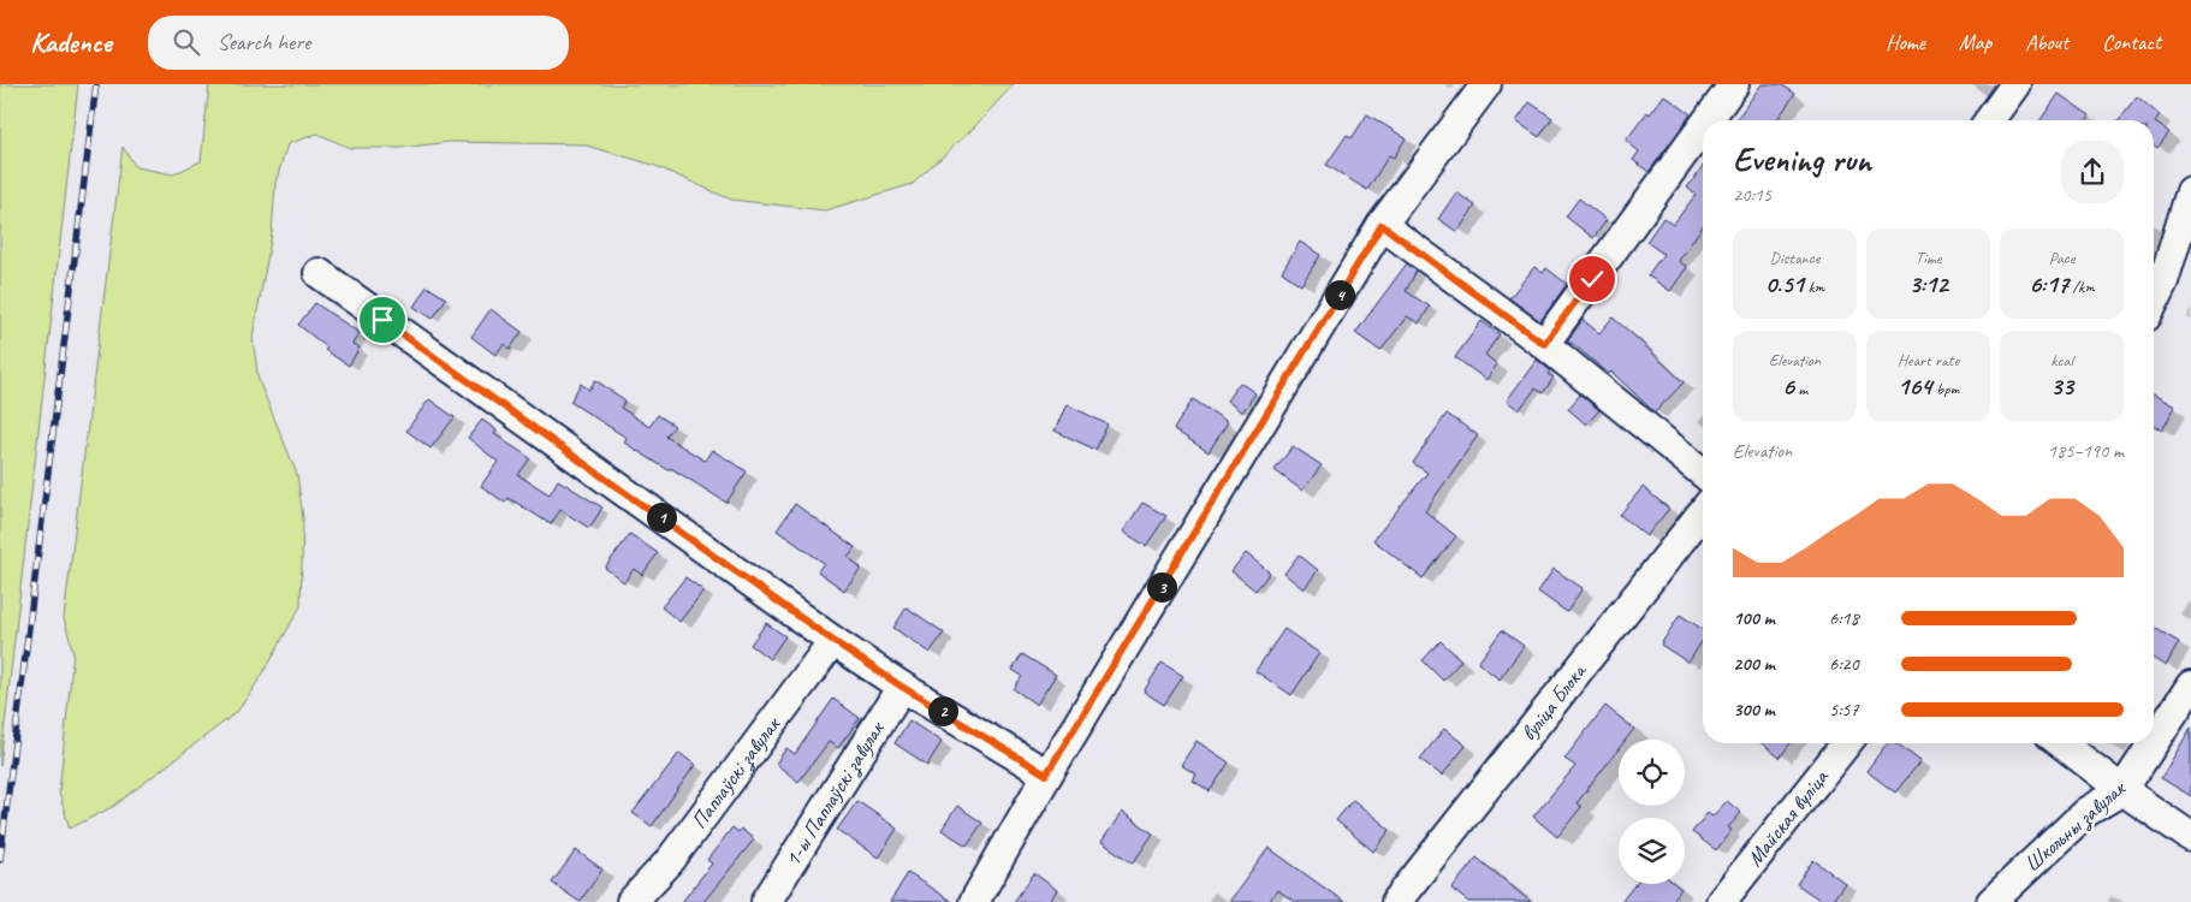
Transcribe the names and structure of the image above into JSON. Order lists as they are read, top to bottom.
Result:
{
  "streets": {
    "street": [
      "вуліца Блока",
      "Паплаўскі завулак",
      "1-ы Паплаўскі завулак",
      "Майская вуліца",
      "Школьны завулак"
    ]
  },
  "page": {
    "header": "Kadence",
    "search": "Search here",
    "nav": [
      "Home",
      "Map",
      "About",
      "Contact"
    ],
    "heading": ["Evening run", "20:15"],
    "stats": [
      ["Distance", "0.51 km"],
      ["Time", "3:12"],
      ["Pace", "6:17 /km"],
      ["Elevation", "6 m"],
      ["Heart rate", "164 bpm"],
      ["kcal", "33"]
    ],
    "pins": [
      "4",
      "1",
      "3",
      "2"
    ],
    "chart": ["Elevation", "185–190 m"],
    "list": [
      {
        "name": "100 m",
        "note": "6:18"
      },
      {
        "name": "200 m",
        "note": "6:20"
      },
      {
        "name": "300 m",
        "note": "5:57"
      }
    ]
  }
}
